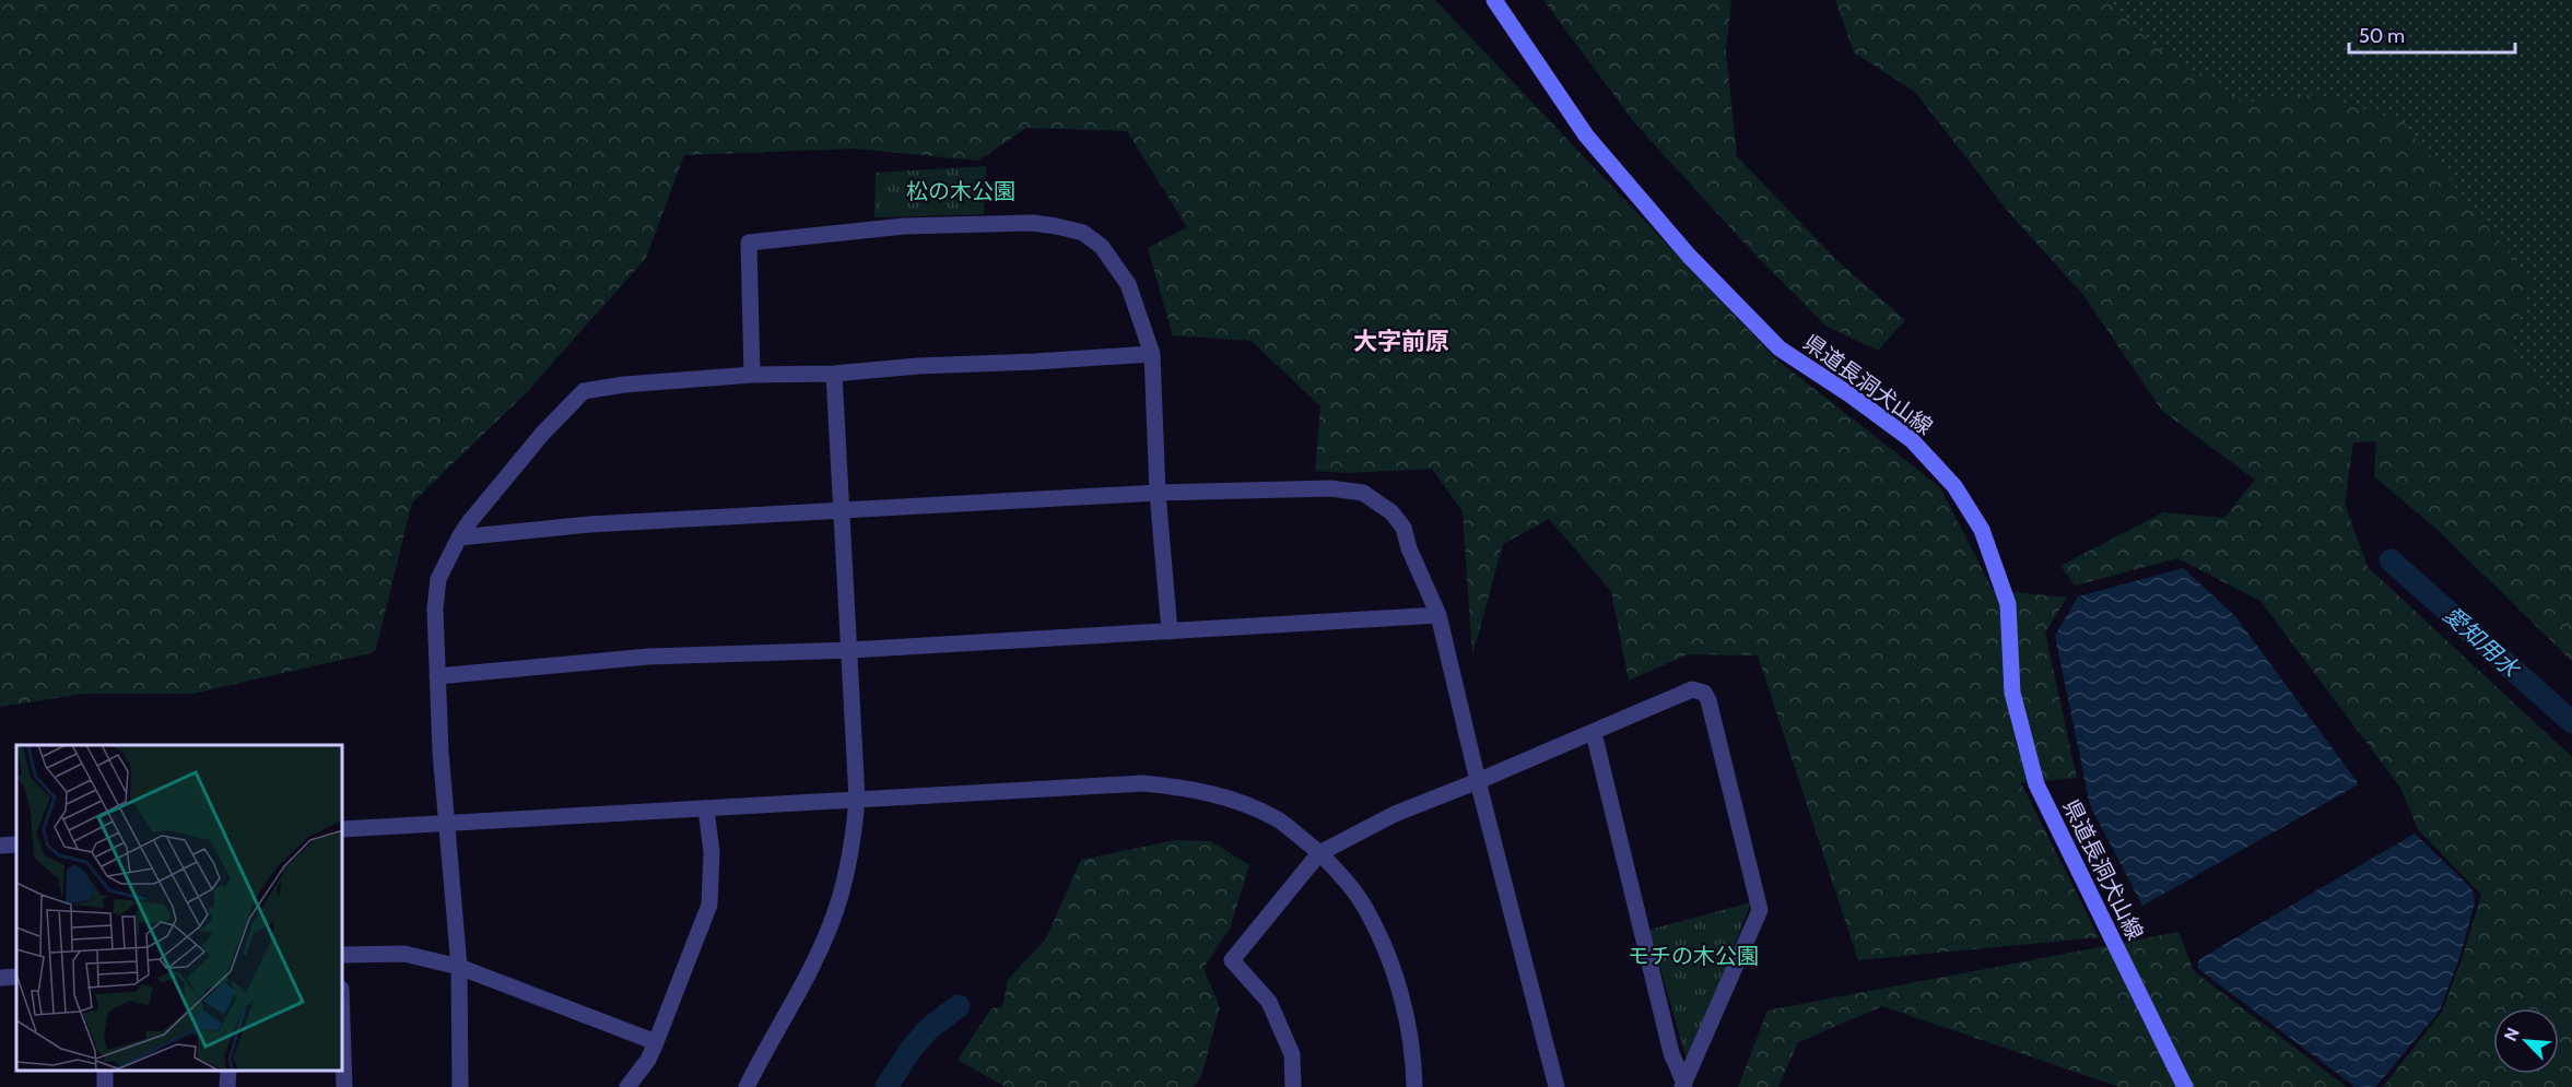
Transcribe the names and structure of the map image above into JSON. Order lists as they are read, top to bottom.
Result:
{
  "streets": {
    "main road": ["県道長洞犬山線"]
  },
  "districts": ["大字前原"],
  "water": ["愛知用水"],
  "parks": ["松の木公園", "モチの木公園"],
  "scale_bar": "50 m",
  "north": "top left"
}
